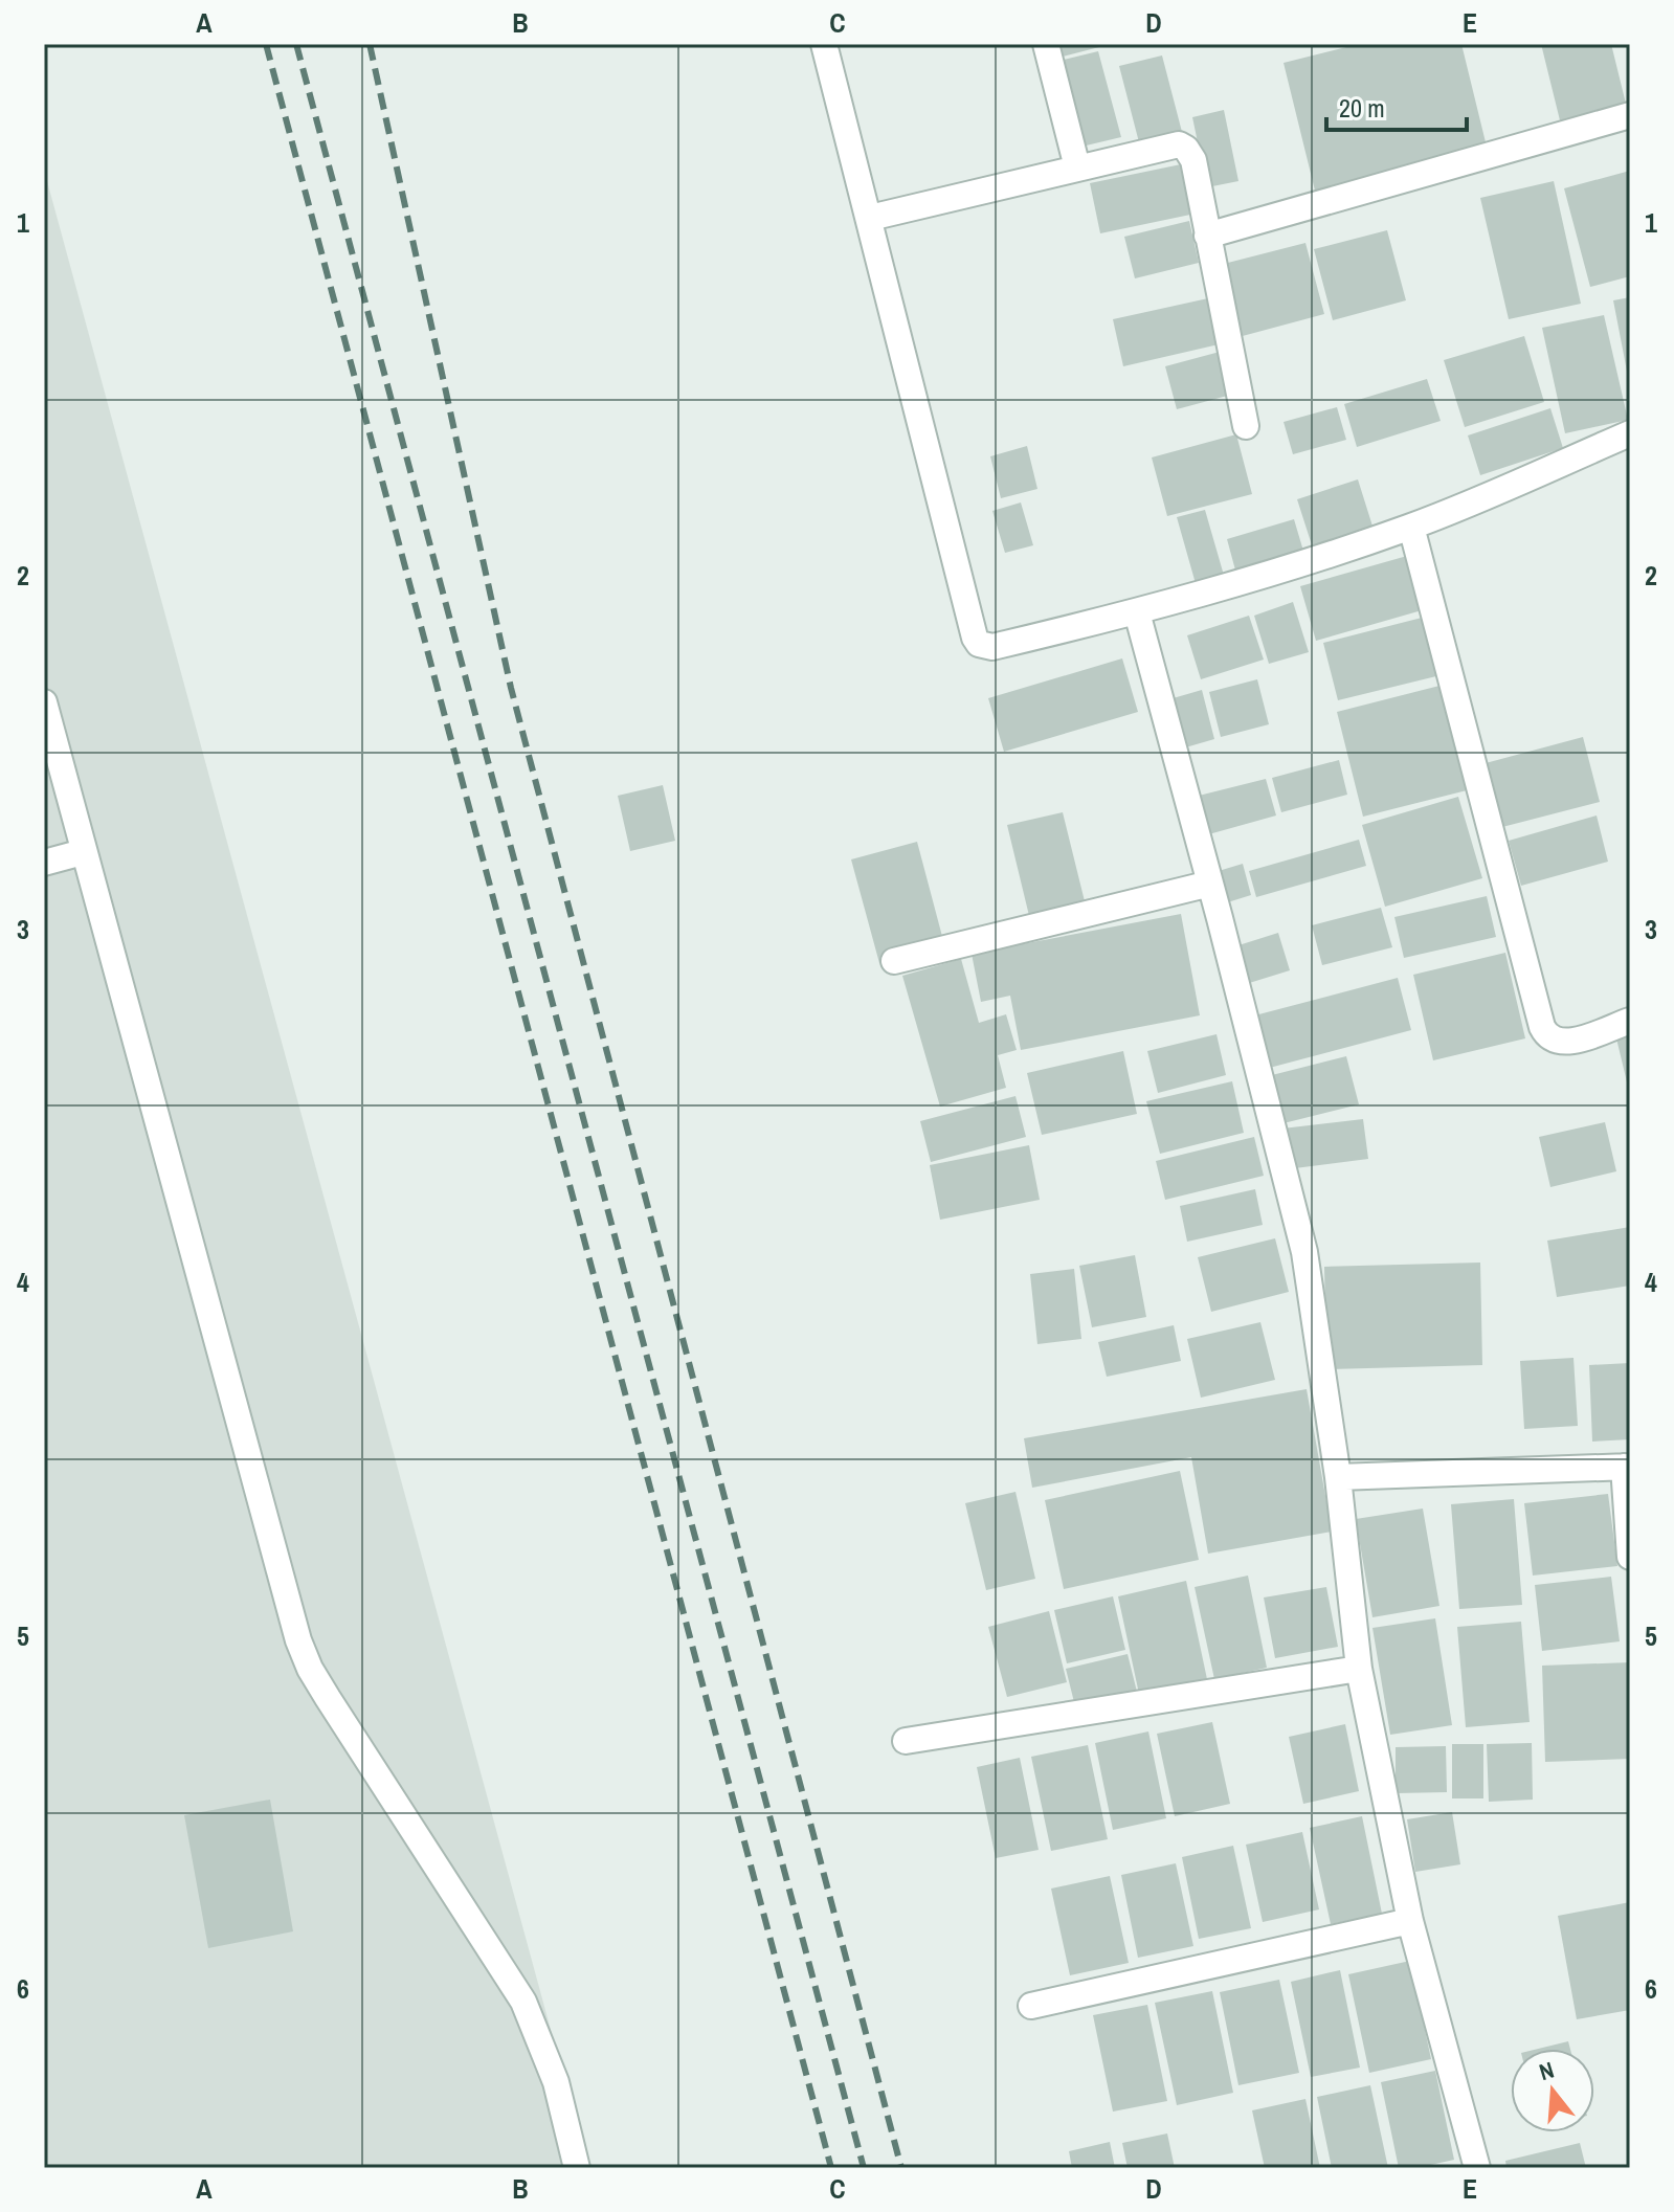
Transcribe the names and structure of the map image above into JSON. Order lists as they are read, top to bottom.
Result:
{
  "scale_bar": "20 m",
  "north": "top",
  "grid": {
    "columns": [
      "A",
      "B",
      "C",
      "D",
      "E"
    ],
    "rows": [
      "1",
      "2",
      "3",
      "4",
      "5",
      "6"
    ]
  }
}
